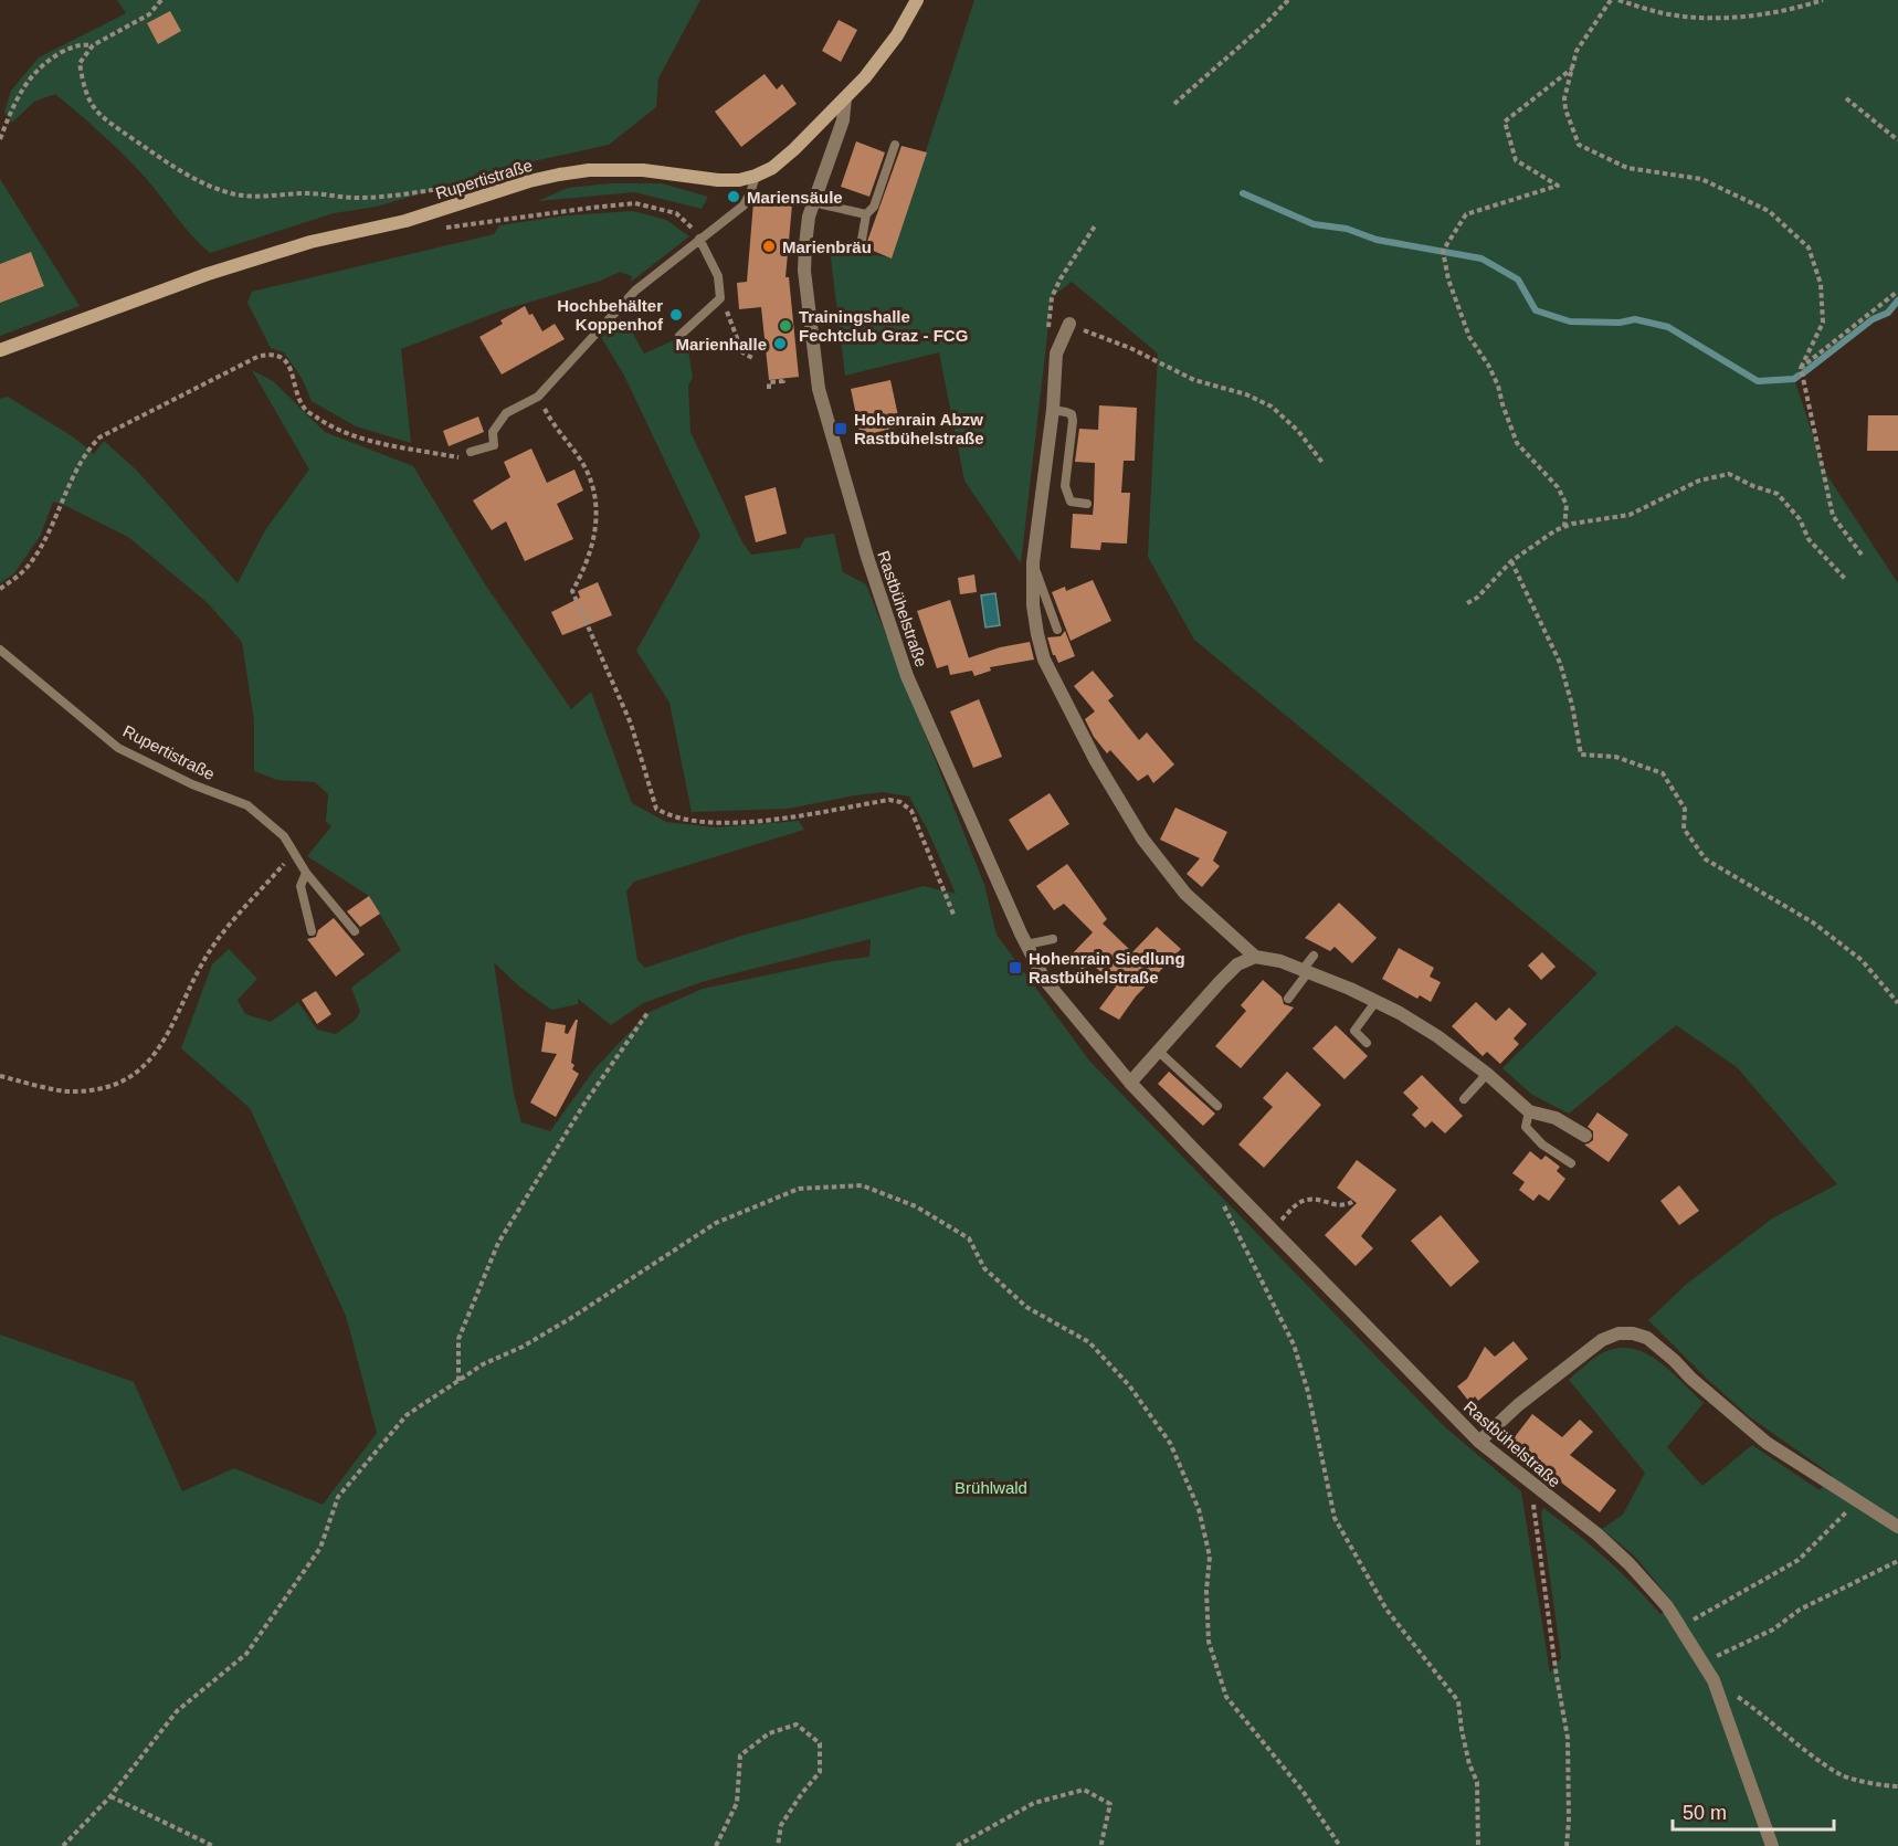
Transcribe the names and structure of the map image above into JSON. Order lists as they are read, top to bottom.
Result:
{
  "streets": {
    "main road": ["Rupertistraße"],
    "street": ["Rastbühelstraße"]
  },
  "crossings": [
    ["Rupertistraße", "Rastbühelstraße"]
  ],
  "parks": ["Brühlwald"],
  "places": {
    "other": [
      "Mariensäule",
      "Marienbräu",
      "Hochbehälter Koppenhof",
      "Trainingshalle Fechtclub Graz - FCG",
      "Marienhalle"
    ],
    "transit": ["Hohenrain Abzw Rastbühelstraße", "Hohenrain Siedlung Rastbühelstraße"]
  },
  "scale_bar": "50 m"
}
